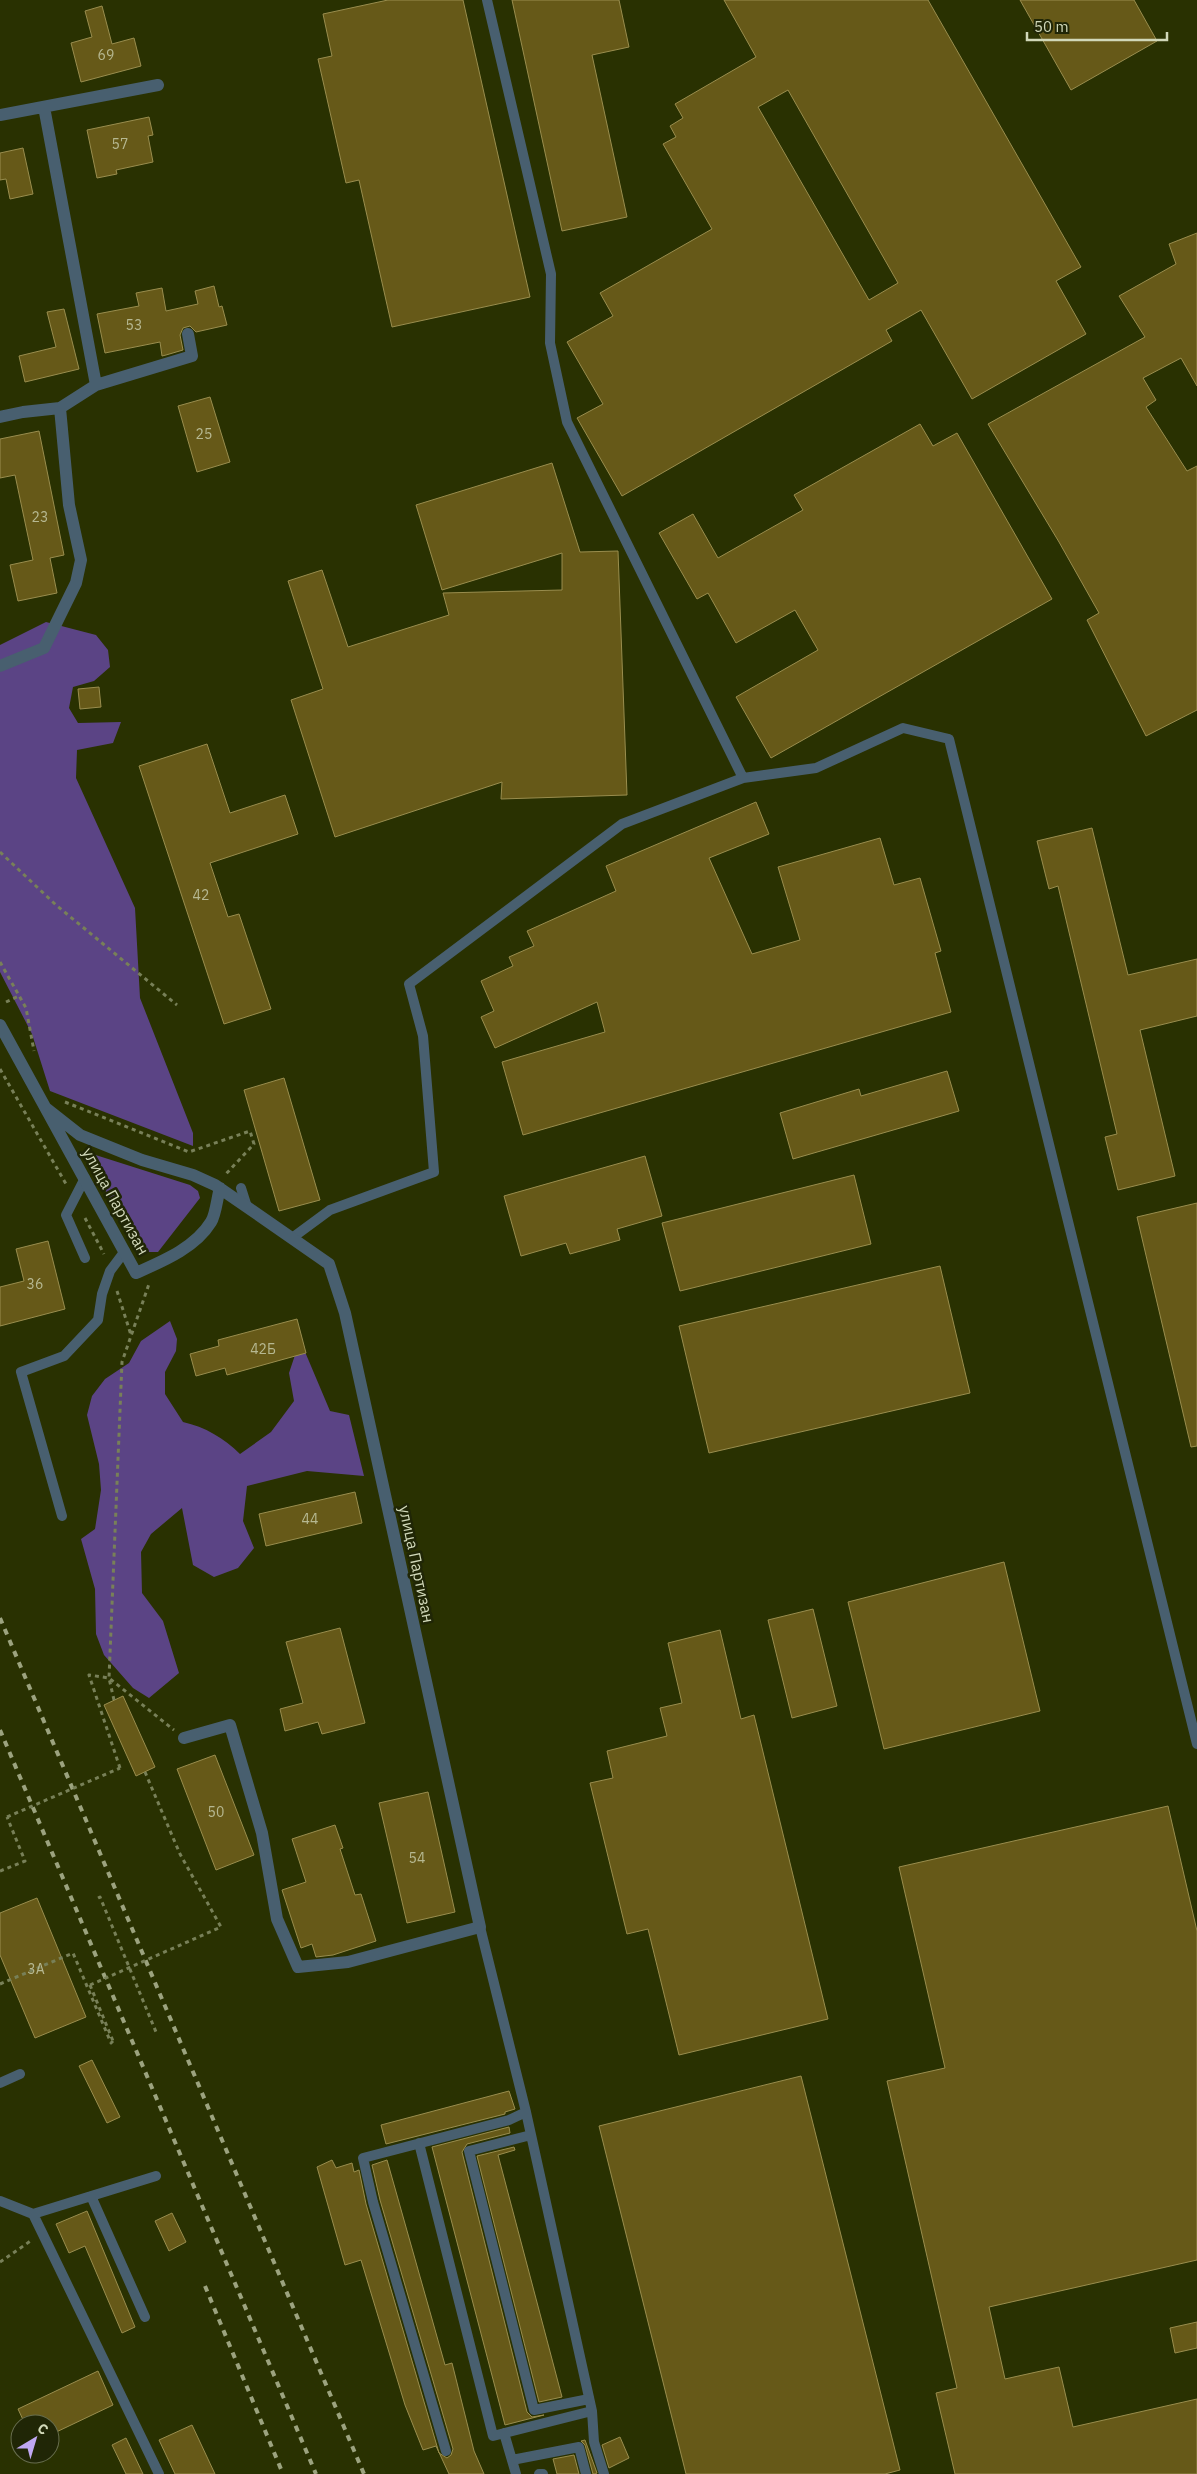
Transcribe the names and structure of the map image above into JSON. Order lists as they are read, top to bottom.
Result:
{
  "streets": {
    "street": ["улица Партизан"]
  },
  "house_numbers": [
    "69",
    "57",
    "53",
    "25",
    "23",
    "42",
    "36",
    "42Б",
    "44",
    "50",
    "54",
    "3А"
  ],
  "scale_bar": "50 m",
  "north": "top right"
}
